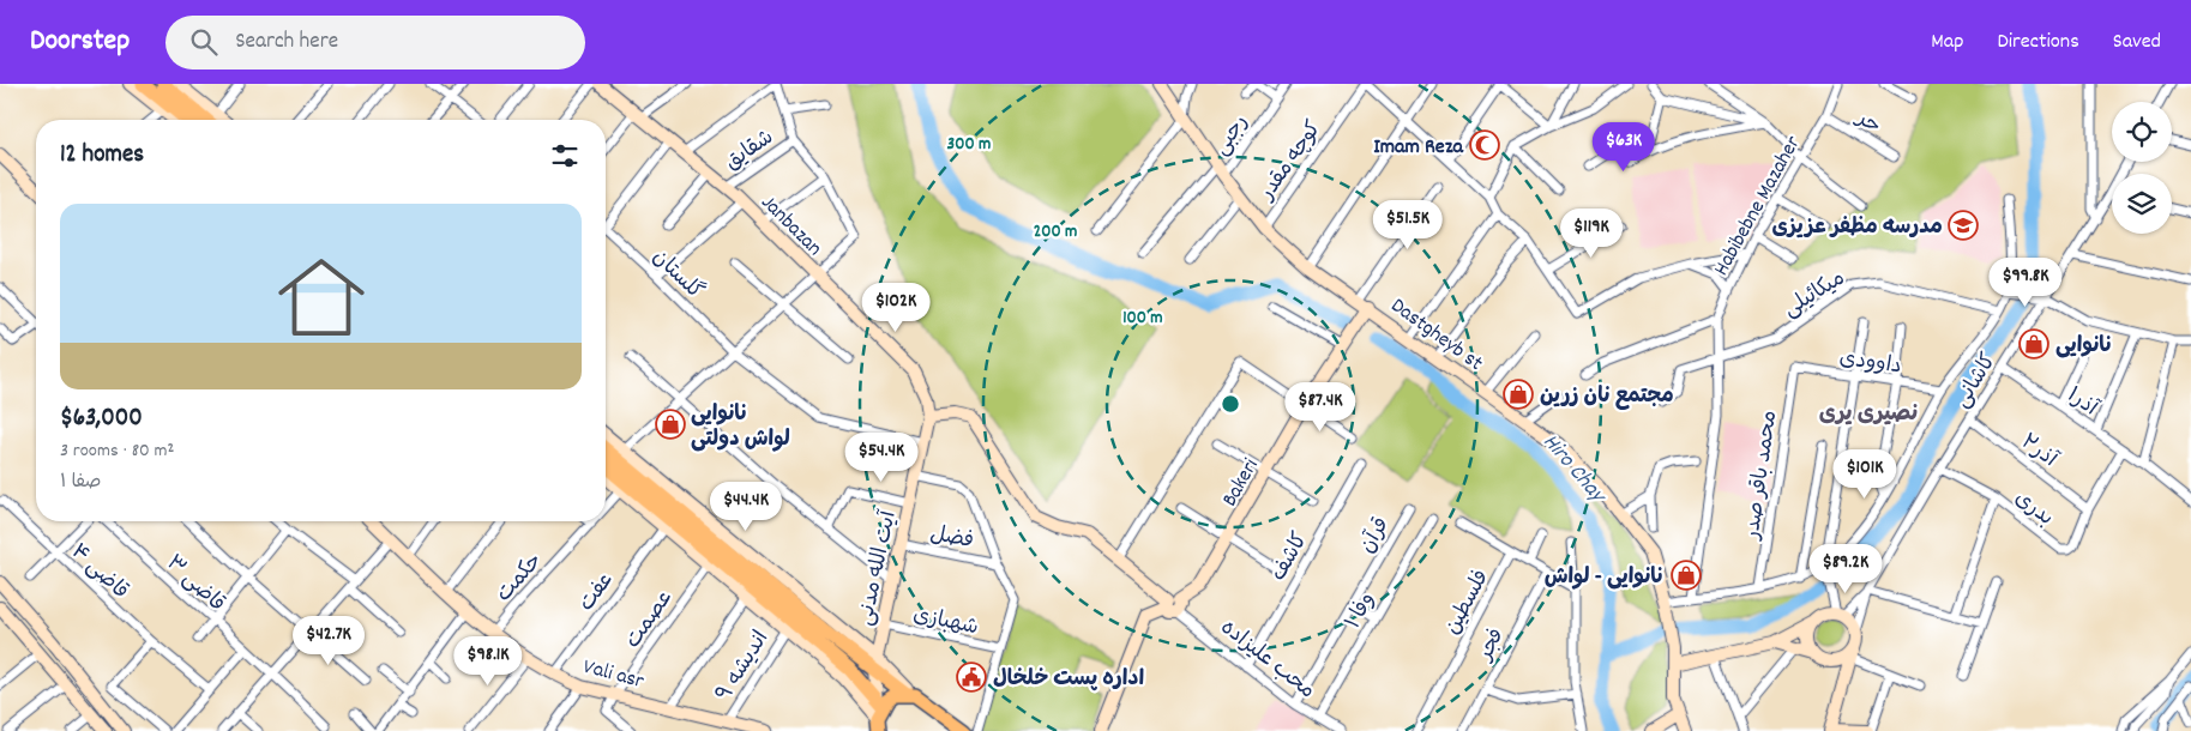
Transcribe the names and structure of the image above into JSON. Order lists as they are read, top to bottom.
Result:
{
  "streets": {
    "main road": [
      "Janbazan",
      "Dastgheyb st",
      "Bakeri",
      "آیت‌ الله مدنی",
      "محب علیزاده",
      "Vali asr"
    ],
    "street": [
      "حر",
      "رجبی",
      "شقایق",
      "کوچه مقدر",
      "Habibebne Mazaher",
      "گلستان",
      "میکائیلی",
      "داوودی",
      "کاشانی",
      "آذر۱",
      "آذر۲",
      "محمد باقر صدر",
      "بدری",
      "قرآن",
      "فضل",
      "کاشف",
      "قاضی ۴",
      "حکمت",
      "قاضی ۳",
      "عفت",
      "فلسطین",
      "وفا ۱",
      "عصمت",
      "شهبازی",
      "فجر",
      "اندیشه ۹"
    ]
  },
  "crossings": [
    ["حر", "Habibebne Mazaher"],
    ["رجبی", "Dastgheyb st"],
    ["شقایق", "Janbazan"],
    ["کوچه مقدر", "Dastgheyb st"],
    ["Habibebne Mazaher", "میکائیلی"],
    ["Janbazan", "آیت‌ الله مدنی"],
    ["Janbazan", "محب علیزاده"],
    ["گلستان", "آیت‌ الله مدنی"],
    ["Dastgheyb st", "Bakeri"],
    ["داوودی", "محمد باقر صدر"],
    ["کاشانی", "آذر۱"],
    ["کاشانی", "آذر۲"],
    ["کاشانی", "بدری"],
    ["آذر۲", "بدری"],
    ["Bakeri", "محب علیزاده"],
    ["قرآن", "محب علیزاده"],
    ["فضل", "آیت‌ الله مدنی"],
    ["کاشف", "محب علیزاده"],
    ["آیت‌ الله مدنی", "شهبازی"],
    ["آیت‌ الله مدنی", "محب علیزاده"],
    ["حکمت", "Vali asr"],
    ["عفت", "Vali asr"],
    ["فلسطین", "فجر"],
    ["وفا ۱", "محب علیزاده"],
    ["عصمت", "Vali asr"],
    ["اندیشه ۹", "Vali asr"]
  ],
  "districts": ["نصیری یری"],
  "water": ["Hiro Chay"],
  "places": {
    "mosque": ["Imam Reza"],
    "school or university": ["مدرسه مظفر عزیزی"],
    "shop": [
      "نانوایی",
      "مجتمع نان زرین",
      "نانوایی لواش دولتی",
      "نانوایی - لواش"
    ],
    "public building": ["اداره پست خلخال"]
  },
  "page": {
    "header": "Doorstep",
    "search": "Search here",
    "nav": ["Map", "Directions", "Saved"],
    "heading": "12 homes",
    "price": [
      "$63K",
      "$51.5K",
      "$119K",
      "$99.8K",
      "$102K",
      "$87.4K",
      "$54.4K",
      "$101K",
      "$44.4K",
      "$89.2K",
      "$42.7K",
      "$98.1K"
    ],
    "list": [
      {
        "name": "$63,000",
        "note": "3 rooms · 80 m² · صفا ۱"
      }
    ]
  },
  "rings": ["300 m", "200 m", "100 m"]
}
